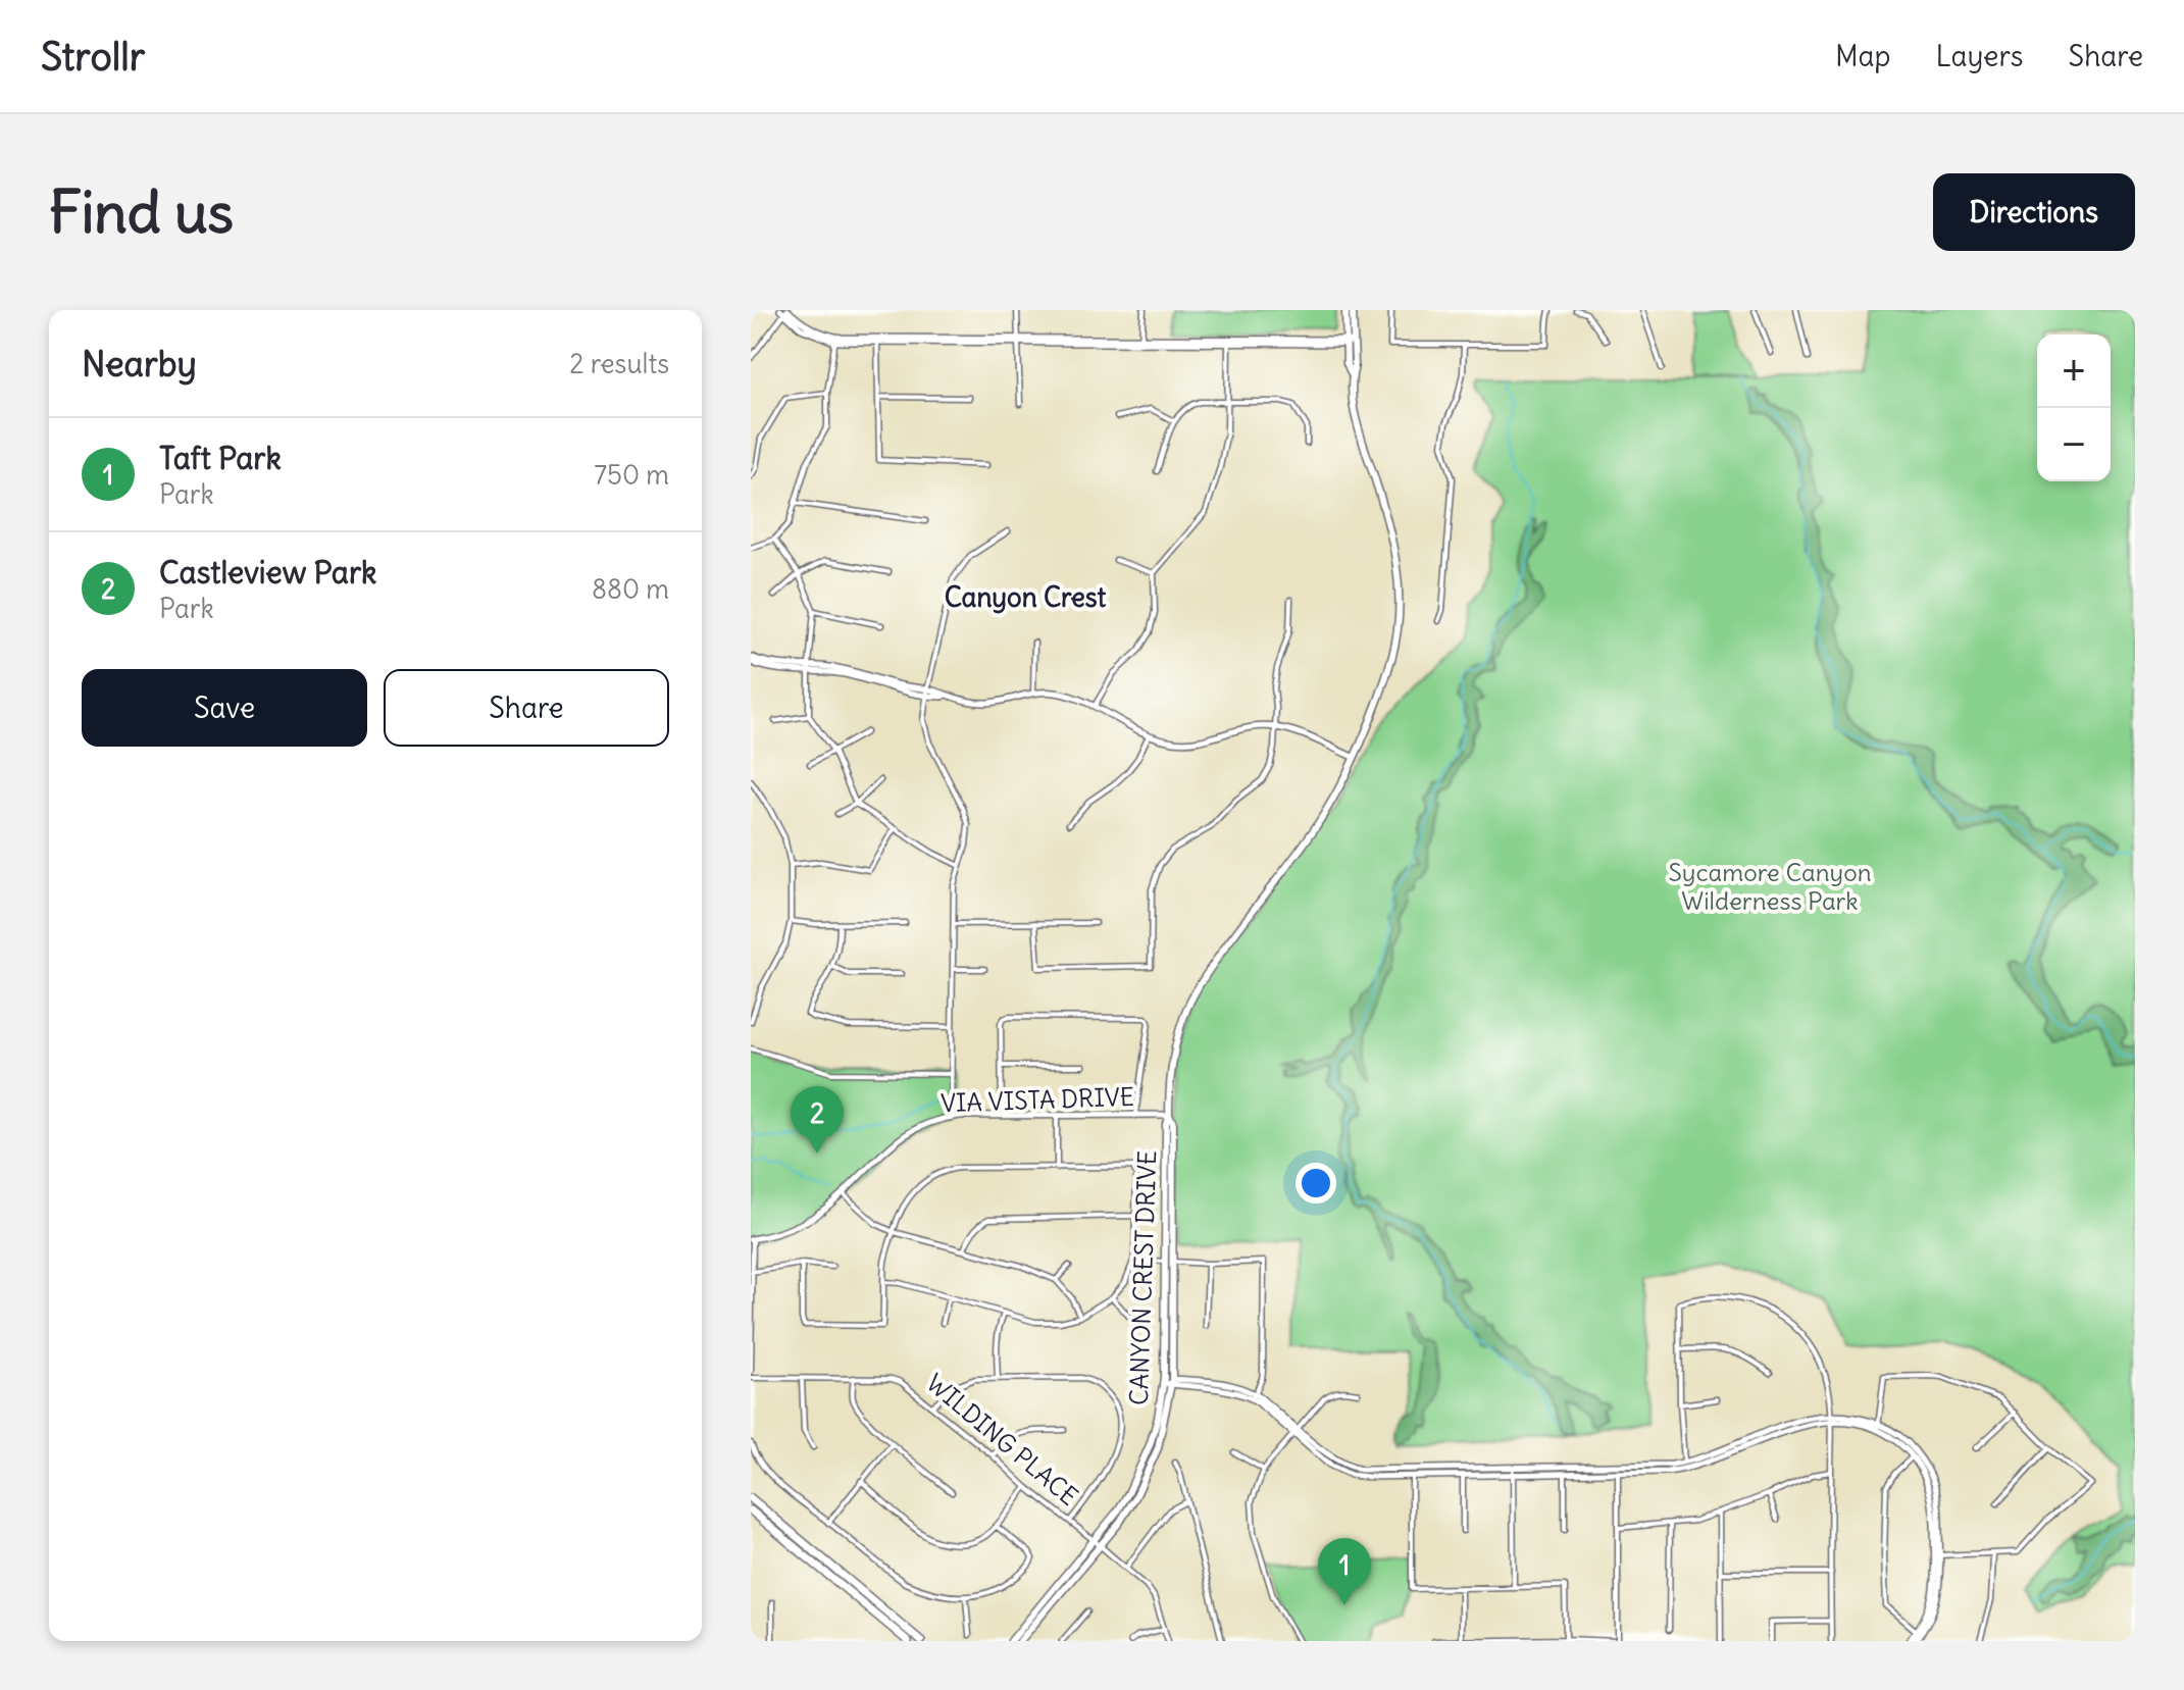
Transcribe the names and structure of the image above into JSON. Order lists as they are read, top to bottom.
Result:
{
  "streets": {
    "main road": ["CANYON CREST DRIVE"],
    "street": ["VIA VISTA DRIVE", "WILDING PLACE"]
  },
  "crossings": [
    ["VIA VISTA DRIVE", "CANYON CREST DRIVE"],
    ["CANYON CREST DRIVE", "WILDING PLACE"]
  ],
  "districts": ["Canyon Crest"],
  "parks": ["Sycamore Canyon Wilderness Park"],
  "page": {
    "header": "Strollr",
    "nav": ["Map", "Layers", "Share"],
    "buttons": [
      "Directions",
      ["Save", "Share"]
    ],
    "title": "Find us",
    "heading": ["Nearby", "2 results"],
    "map_buttons": ["+", "−"],
    "list": [
      {
        "mark": "1",
        "name": "Taft Park",
        "note": "Park",
        "value": "750 m"
      },
      {
        "mark": "2",
        "name": "Castleview Park",
        "note": "Park",
        "value": "880 m"
      }
    ],
    "pins": ["2", "1"]
  }
}
